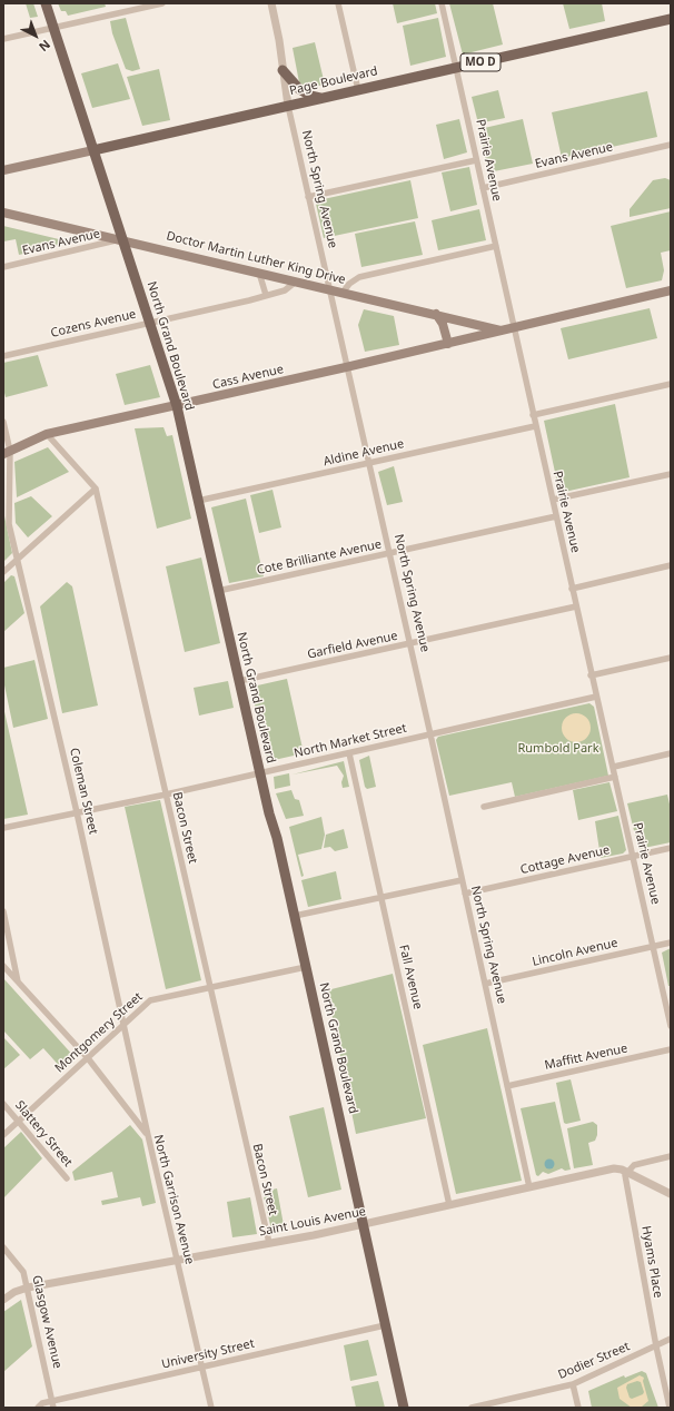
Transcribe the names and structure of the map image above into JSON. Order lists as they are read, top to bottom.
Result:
{
  "streets": {
    "main road": [
      "MO D",
      "Page Boulevard",
      "Doctor Martin Luther King Drive",
      "North Grand Boulevard",
      "Cass Avenue"
    ],
    "street": [
      "Evans Avenue",
      "Prairie Avenue",
      "North Spring Avenue",
      "Cozens Avenue",
      "Aldine Avenue",
      "Cote Brilliante Avenue",
      "Garfield Avenue",
      "North Market Street",
      "Coleman Street",
      "Bacon Street",
      "Cottage Avenue",
      "Lincoln Avenue",
      "Fall Avenue",
      "Montgomery Street",
      "Maffitt Avenue",
      "Slattery Street",
      "North Garrison Avenue",
      "Saint Louis Avenue",
      "Hyams Place",
      "Glasgow Avenue",
      "University Street",
      "Dodier Street"
    ]
  },
  "crossings": [
    ["Page Boulevard", "Prairie Avenue"],
    ["Page Boulevard", "North Spring Avenue"],
    ["Page Boulevard", "North Grand Boulevard"],
    ["Evans Avenue", "Prairie Avenue"],
    ["Evans Avenue", "Doctor Martin Luther King Drive"],
    ["Evans Avenue", "North Grand Boulevard"],
    ["Prairie Avenue", "Cass Avenue"],
    ["Prairie Avenue", "Aldine Avenue"],
    ["Prairie Avenue", "Cote Brilliante Avenue"],
    ["Prairie Avenue", "Garfield Avenue"],
    ["Prairie Avenue", "North Market Street"],
    ["Prairie Avenue", "Cottage Avenue"],
    ["Prairie Avenue", "Lincoln Avenue"],
    ["North Spring Avenue", "Doctor Martin Luther King Drive"],
    ["North Spring Avenue", "Cass Avenue"],
    ["North Spring Avenue", "Aldine Avenue"],
    ["North Spring Avenue", "Cote Brilliante Avenue"],
    ["North Spring Avenue", "Garfield Avenue"],
    ["North Spring Avenue", "North Market Street"],
    ["North Spring Avenue", "Cottage Avenue"],
    ["North Spring Avenue", "Lincoln Avenue"],
    ["North Spring Avenue", "Maffitt Avenue"],
    ["North Spring Avenue", "Saint Louis Avenue"],
    ["Doctor Martin Luther King Drive", "Cozens Avenue"],
    ["Doctor Martin Luther King Drive", "North Grand Boulevard"],
    ["Doctor Martin Luther King Drive", "Cass Avenue"],
    ["Cozens Avenue", "North Grand Boulevard"],
    ["North Grand Boulevard", "Cass Avenue"],
    ["North Grand Boulevard", "Aldine Avenue"],
    ["North Grand Boulevard", "Cote Brilliante Avenue"],
    ["North Grand Boulevard", "Garfield Avenue"],
    ["North Grand Boulevard", "North Market Street"],
    ["North Grand Boulevard", "Montgomery Street"],
    ["North Grand Boulevard", "Saint Louis Avenue"],
    ["North Grand Boulevard", "University Street"],
    ["Cass Avenue", "Coleman Street"],
    ["Cass Avenue", "Bacon Street"],
    ["North Market Street", "Coleman Street"],
    ["North Market Street", "Bacon Street"],
    ["North Market Street", "Fall Avenue"],
    ["Coleman Street", "Montgomery Street"],
    ["Coleman Street", "North Garrison Avenue"],
    ["Bacon Street", "Montgomery Street"],
    ["Bacon Street", "Saint Louis Avenue"],
    ["Fall Avenue", "Saint Louis Avenue"],
    ["Montgomery Street", "Slattery Street"],
    ["Montgomery Street", "North Garrison Avenue"],
    ["North Garrison Avenue", "Saint Louis Avenue"],
    ["North Garrison Avenue", "University Street"],
    ["Saint Louis Avenue", "Hyams Place"],
    ["Saint Louis Avenue", "Glasgow Avenue"],
    ["Hyams Place", "Dodier Street"],
    ["Glasgow Avenue", "University Street"]
  ],
  "parks": ["Rumbold Park"],
  "north": "bottom right"
}
